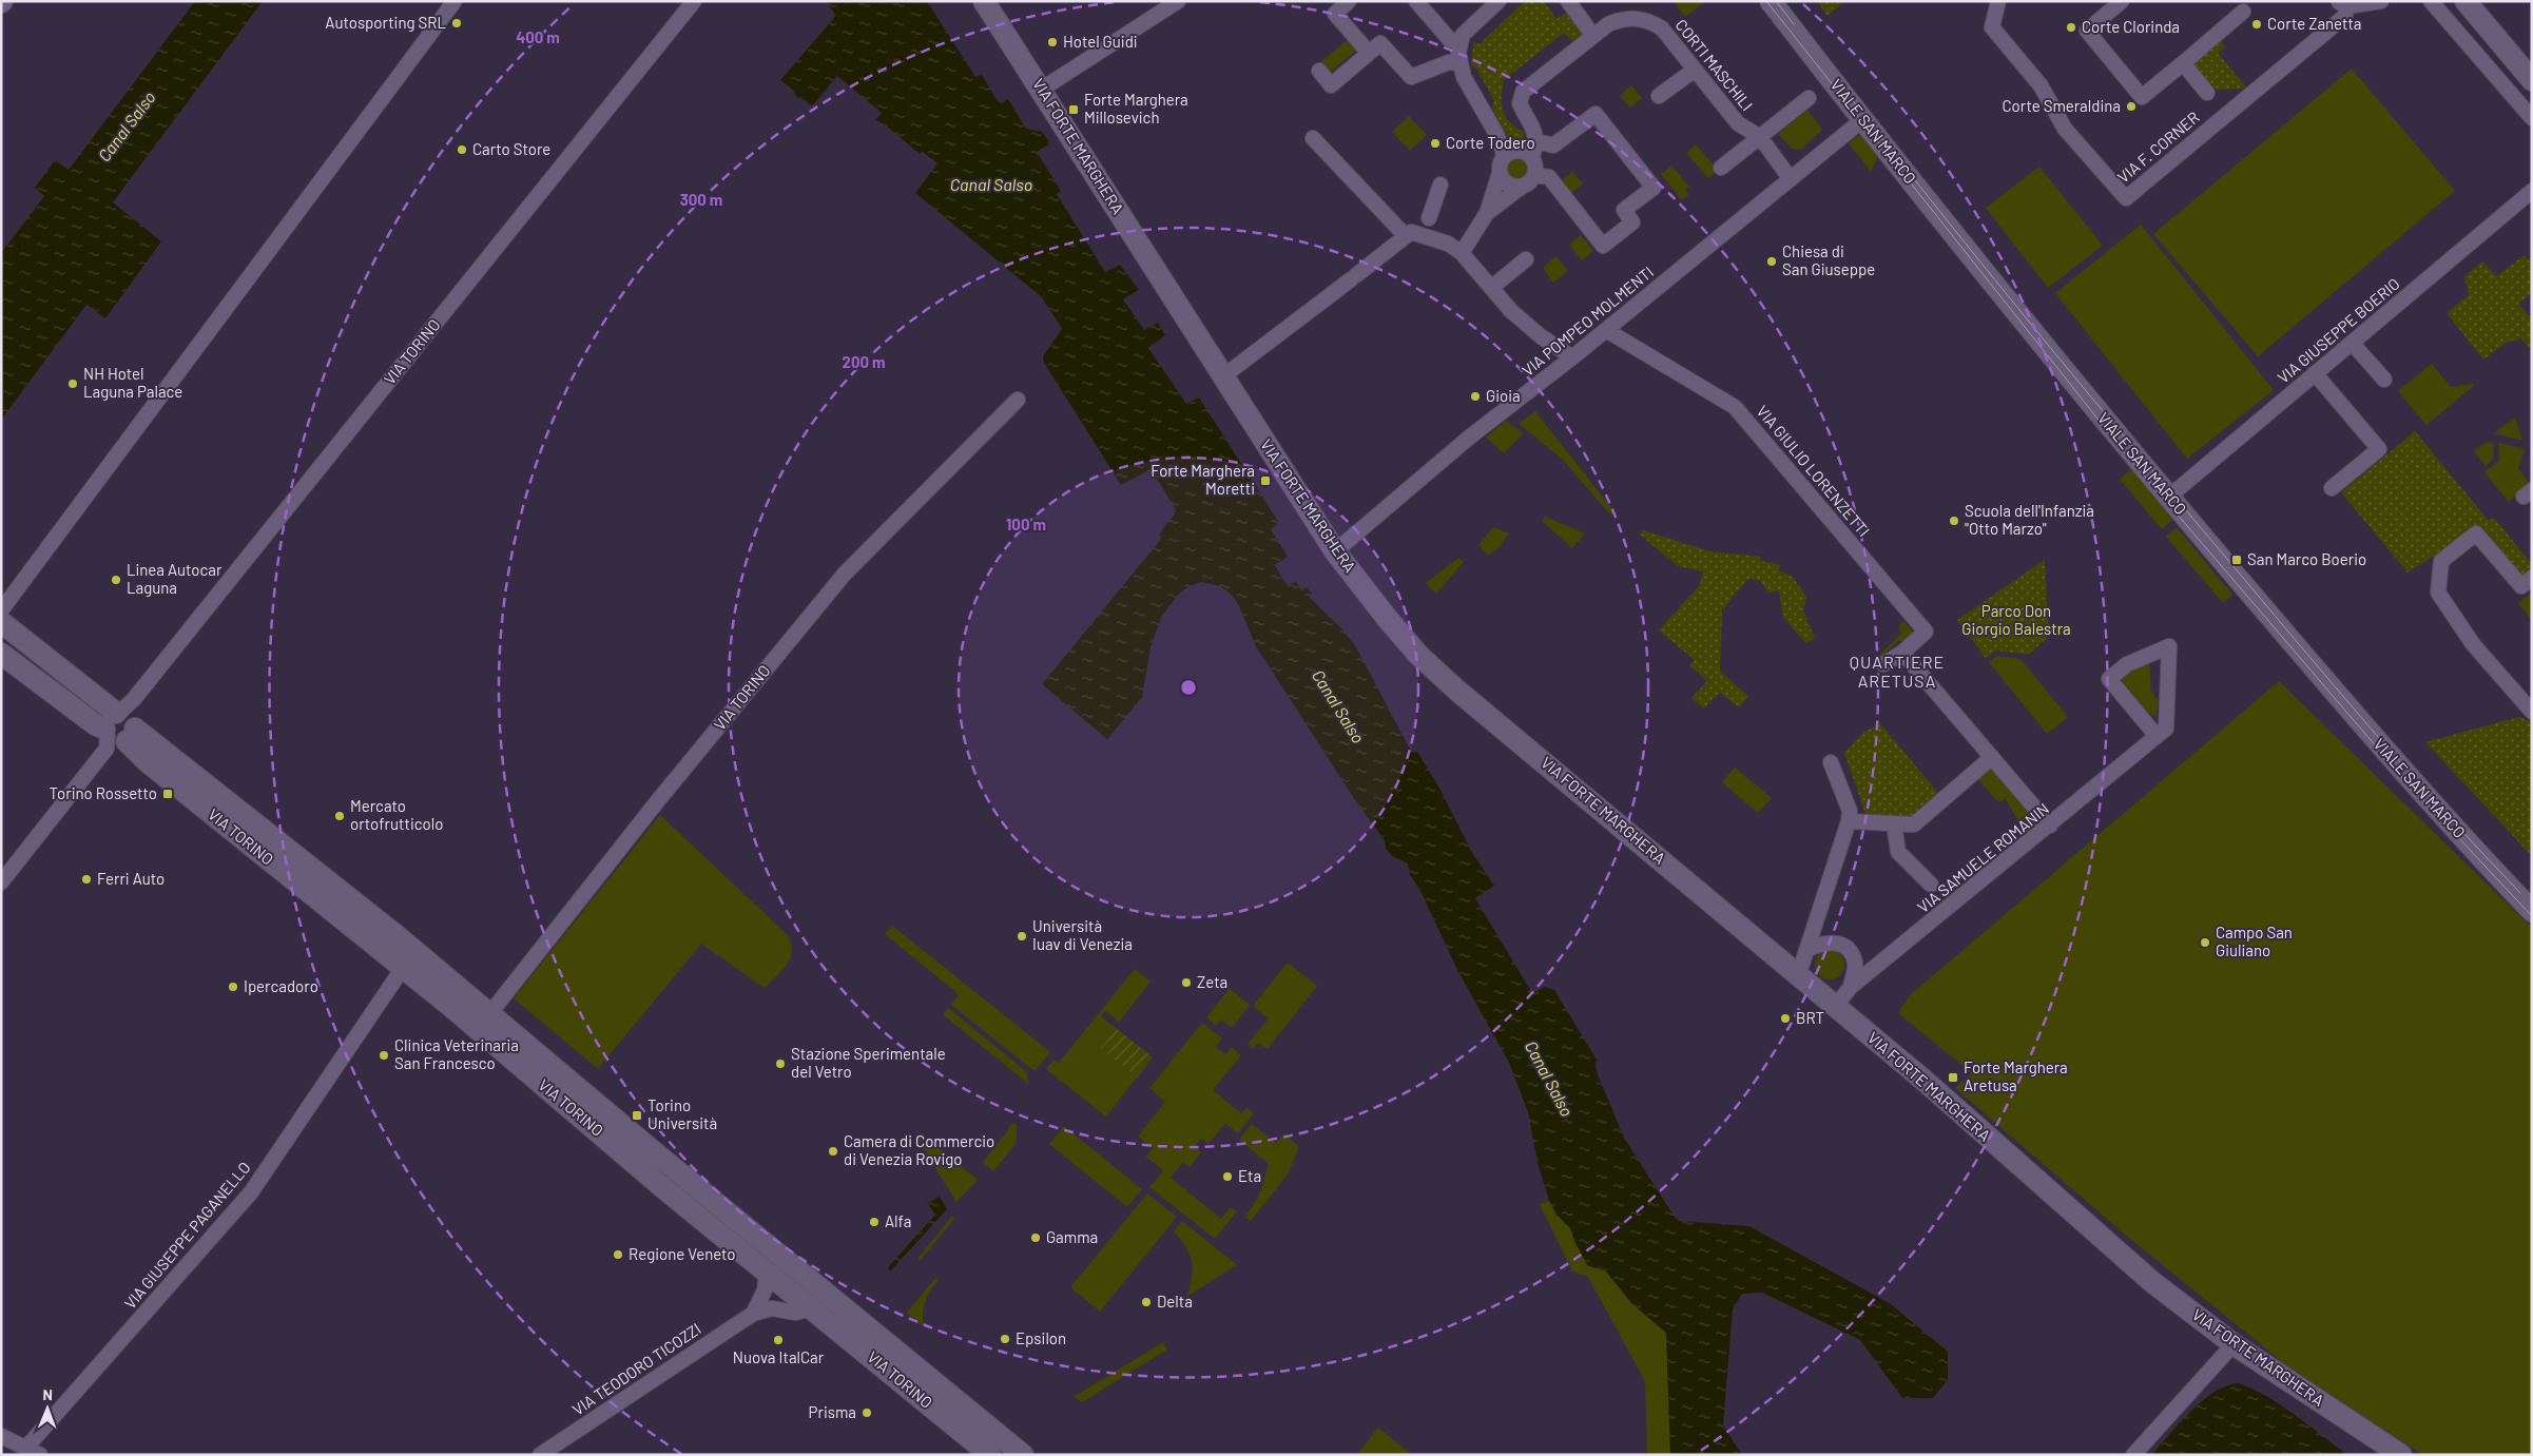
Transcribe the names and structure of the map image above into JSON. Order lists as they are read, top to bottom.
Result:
{
  "streets": {
    "street": [
      "CORTI MASCHILI",
      "VIALE SAN MARCO",
      "VIA FORTE MARGHERA",
      "VIA F. CORNER",
      "VIA POMPEO MOLMENTI",
      "VIA GIUSEPPE BOERIO",
      "VIA TORINO",
      "VIA GIULIO LORENZETTI",
      "VIA SAMUELE ROMANIN",
      "VIA GIUSEPPE PAGANELLO",
      "VIA TEODORO TICOZZI"
    ]
  },
  "crossings": [
    ["CORTI MASCHILI", "VIA POMPEO MOLMENTI"],
    ["VIALE SAN MARCO", "VIA POMPEO MOLMENTI"],
    ["VIALE SAN MARCO", "VIA GIUSEPPE BOERIO"],
    ["VIA FORTE MARGHERA", "VIA POMPEO MOLMENTI"],
    ["VIA FORTE MARGHERA", "VIA SAMUELE ROMANIN"],
    ["VIA POMPEO MOLMENTI", "VIA GIULIO LORENZETTI"],
    ["VIA TORINO", "VIA GIUSEPPE PAGANELLO"],
    ["VIA TORINO", "VIA TEODORO TICOZZI"]
  ],
  "districts": ["QUARTIERE ARETUSA"],
  "water": ["Canal Salso"],
  "parks": ["Parco Don Giorgio Balestra"],
  "places": {
    "other": [
      "Autosporting SRL",
      "Corte Zanetta",
      "Corte Clorinda",
      "Hotel Guidi",
      "Corte Smeraldina",
      "Corte Todero",
      "Carto Store",
      "Chiesa di San Giuseppe",
      "NH Hotel Laguna Palace",
      "Gioia",
      "Scuola dell'Infanzia \"Otto Marzo\"",
      "Linea Autocar Laguna",
      "Mercato ortofrutticolo",
      "Ferri Auto",
      "Università Iuav di Venezia",
      "Campo San Giuliano",
      "Zeta",
      "Ipercadoro",
      "BRT",
      "Clinica Veterinaria San Francesco",
      "Stazione Sperimentale del Vetro",
      "Camera di Commercio di Venezia Rovigo",
      "Eta",
      "Alfa",
      "Gamma",
      "Regione Veneto",
      "Delta",
      "Epsilon",
      "Nuova ItalCar",
      "Prisma"
    ],
    "transit": [
      "Forte Marghera Millosevich",
      "Forte Marghera Moretti",
      "San Marco Boerio",
      "Torino Rossetto",
      "Forte Marghera Aretusa",
      "Torino Università"
    ]
  },
  "north": "top",
  "rings": [
    "400 m",
    "300 m",
    "200 m",
    "100 m"
  ]
}
